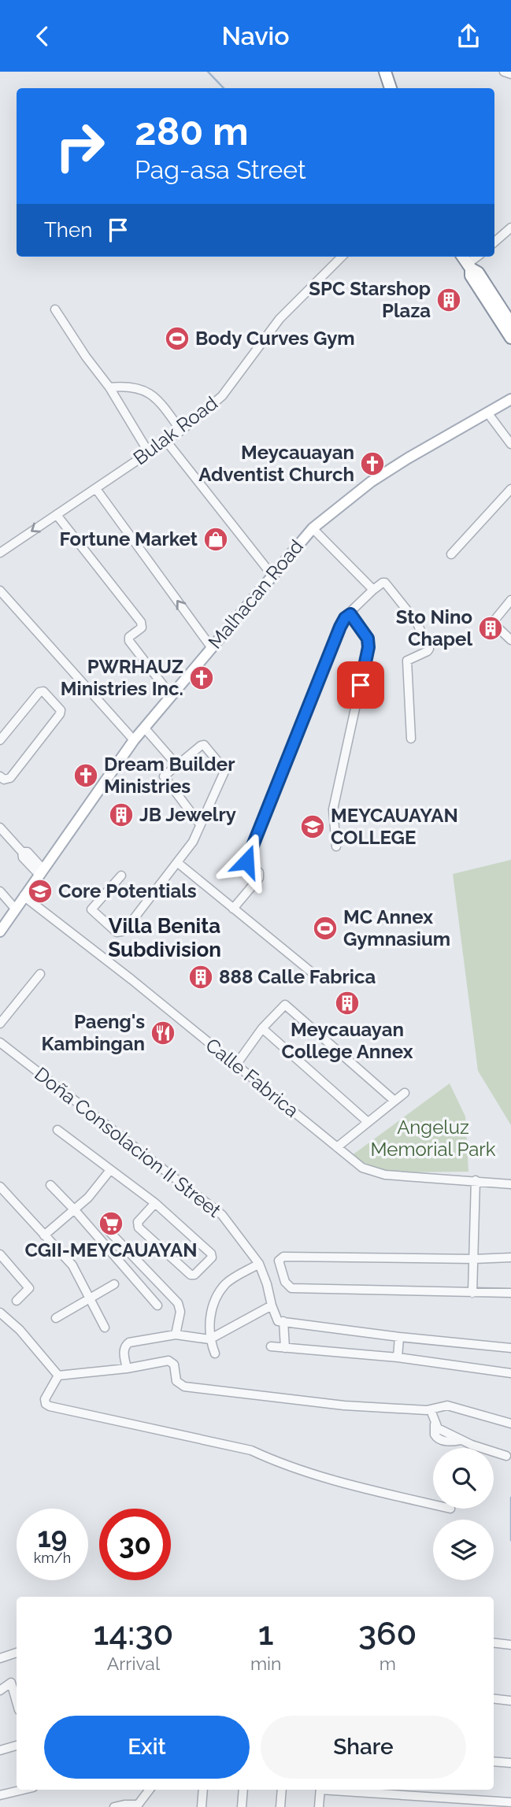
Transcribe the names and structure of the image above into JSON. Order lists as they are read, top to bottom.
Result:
{
  "streets": {
    "main road": ["Malhacan Road"],
    "street": ["Bulak Road", "Calle Fabrica", "Doña Consolacion II Street"]
  },
  "crossings": [
    ["Malhacan Road", "Calle Fabrica"]
  ],
  "districts": ["Villa Benita Subdivision"],
  "parks": ["Angeluz Memorial Park"],
  "places": {
    "building": [
      "SPC Starshop Plaza",
      "Sto Nino Chapel",
      "JB Jewelry",
      "888 Calle Fabrica",
      "Meycauayan College Annex"
    ],
    "sports": ["Body Curves Gym", "MC Annex Gymnasium"],
    "church": ["Meycauayan Adventist Church", "PWRHAUZ Ministries Inc.", "Dream Builder Ministries"],
    "shop": ["Fortune Market"],
    "school or university": ["MEYCAUAYAN COLLEGE", "Core Potentials"],
    "restaurant": ["Paeng's Kambingan"],
    "supermarket": ["CGII-MEYCAUAYAN"]
  },
  "page": {
    "header": "Navio",
    "turn": ["280 m", "Pag-asa Street"],
    "then": "Then",
    "speed": "19 km/h",
    "limit": "30",
    "eta": [
      "14:30",
      "Arrival",
      "1",
      "min",
      "360",
      "m"
    ],
    "buttons": ["Exit", "Share"]
  }
}
